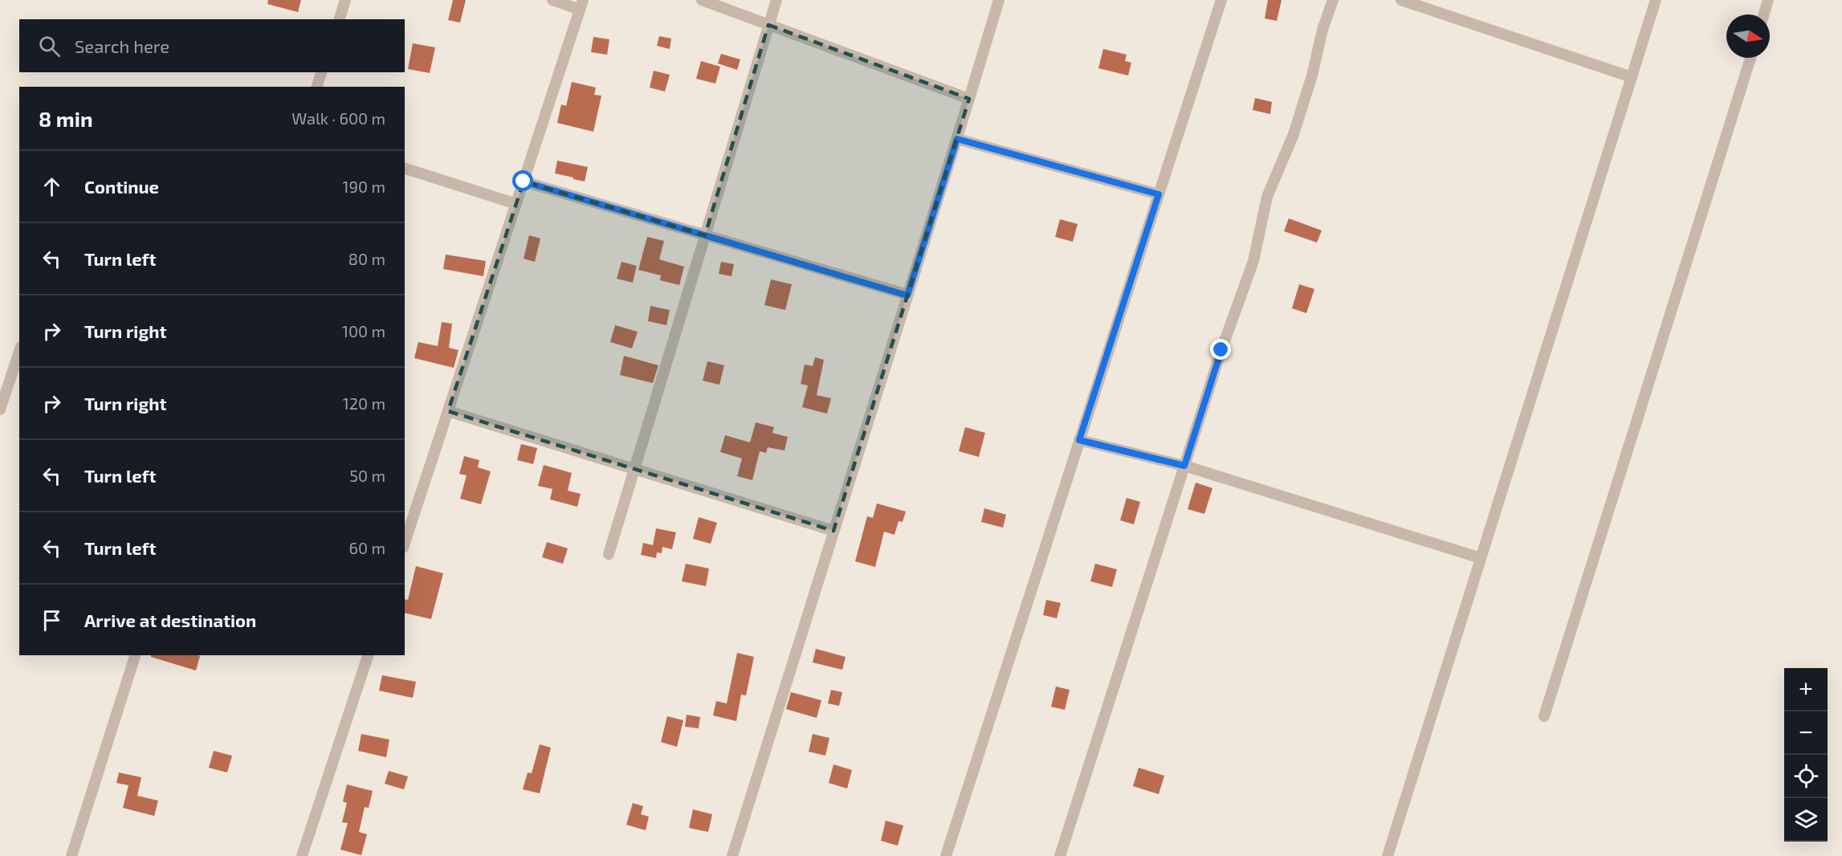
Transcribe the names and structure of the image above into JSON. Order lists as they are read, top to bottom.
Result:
{
  "north": "right",
  "page": {
    "search": "Search here",
    "heading": ["8 min", "Walk · 600 m"],
    "list": [
      ["Continue", "190 m"],
      ["Turn left", "80 m"],
      ["Turn right", "100 m"],
      ["Turn right", "120 m"],
      ["Turn left", "50 m"],
      ["Turn left", "60 m"],
      "Arrive at destination"
    ],
    "map_buttons": ["+", "−"]
  }
}
